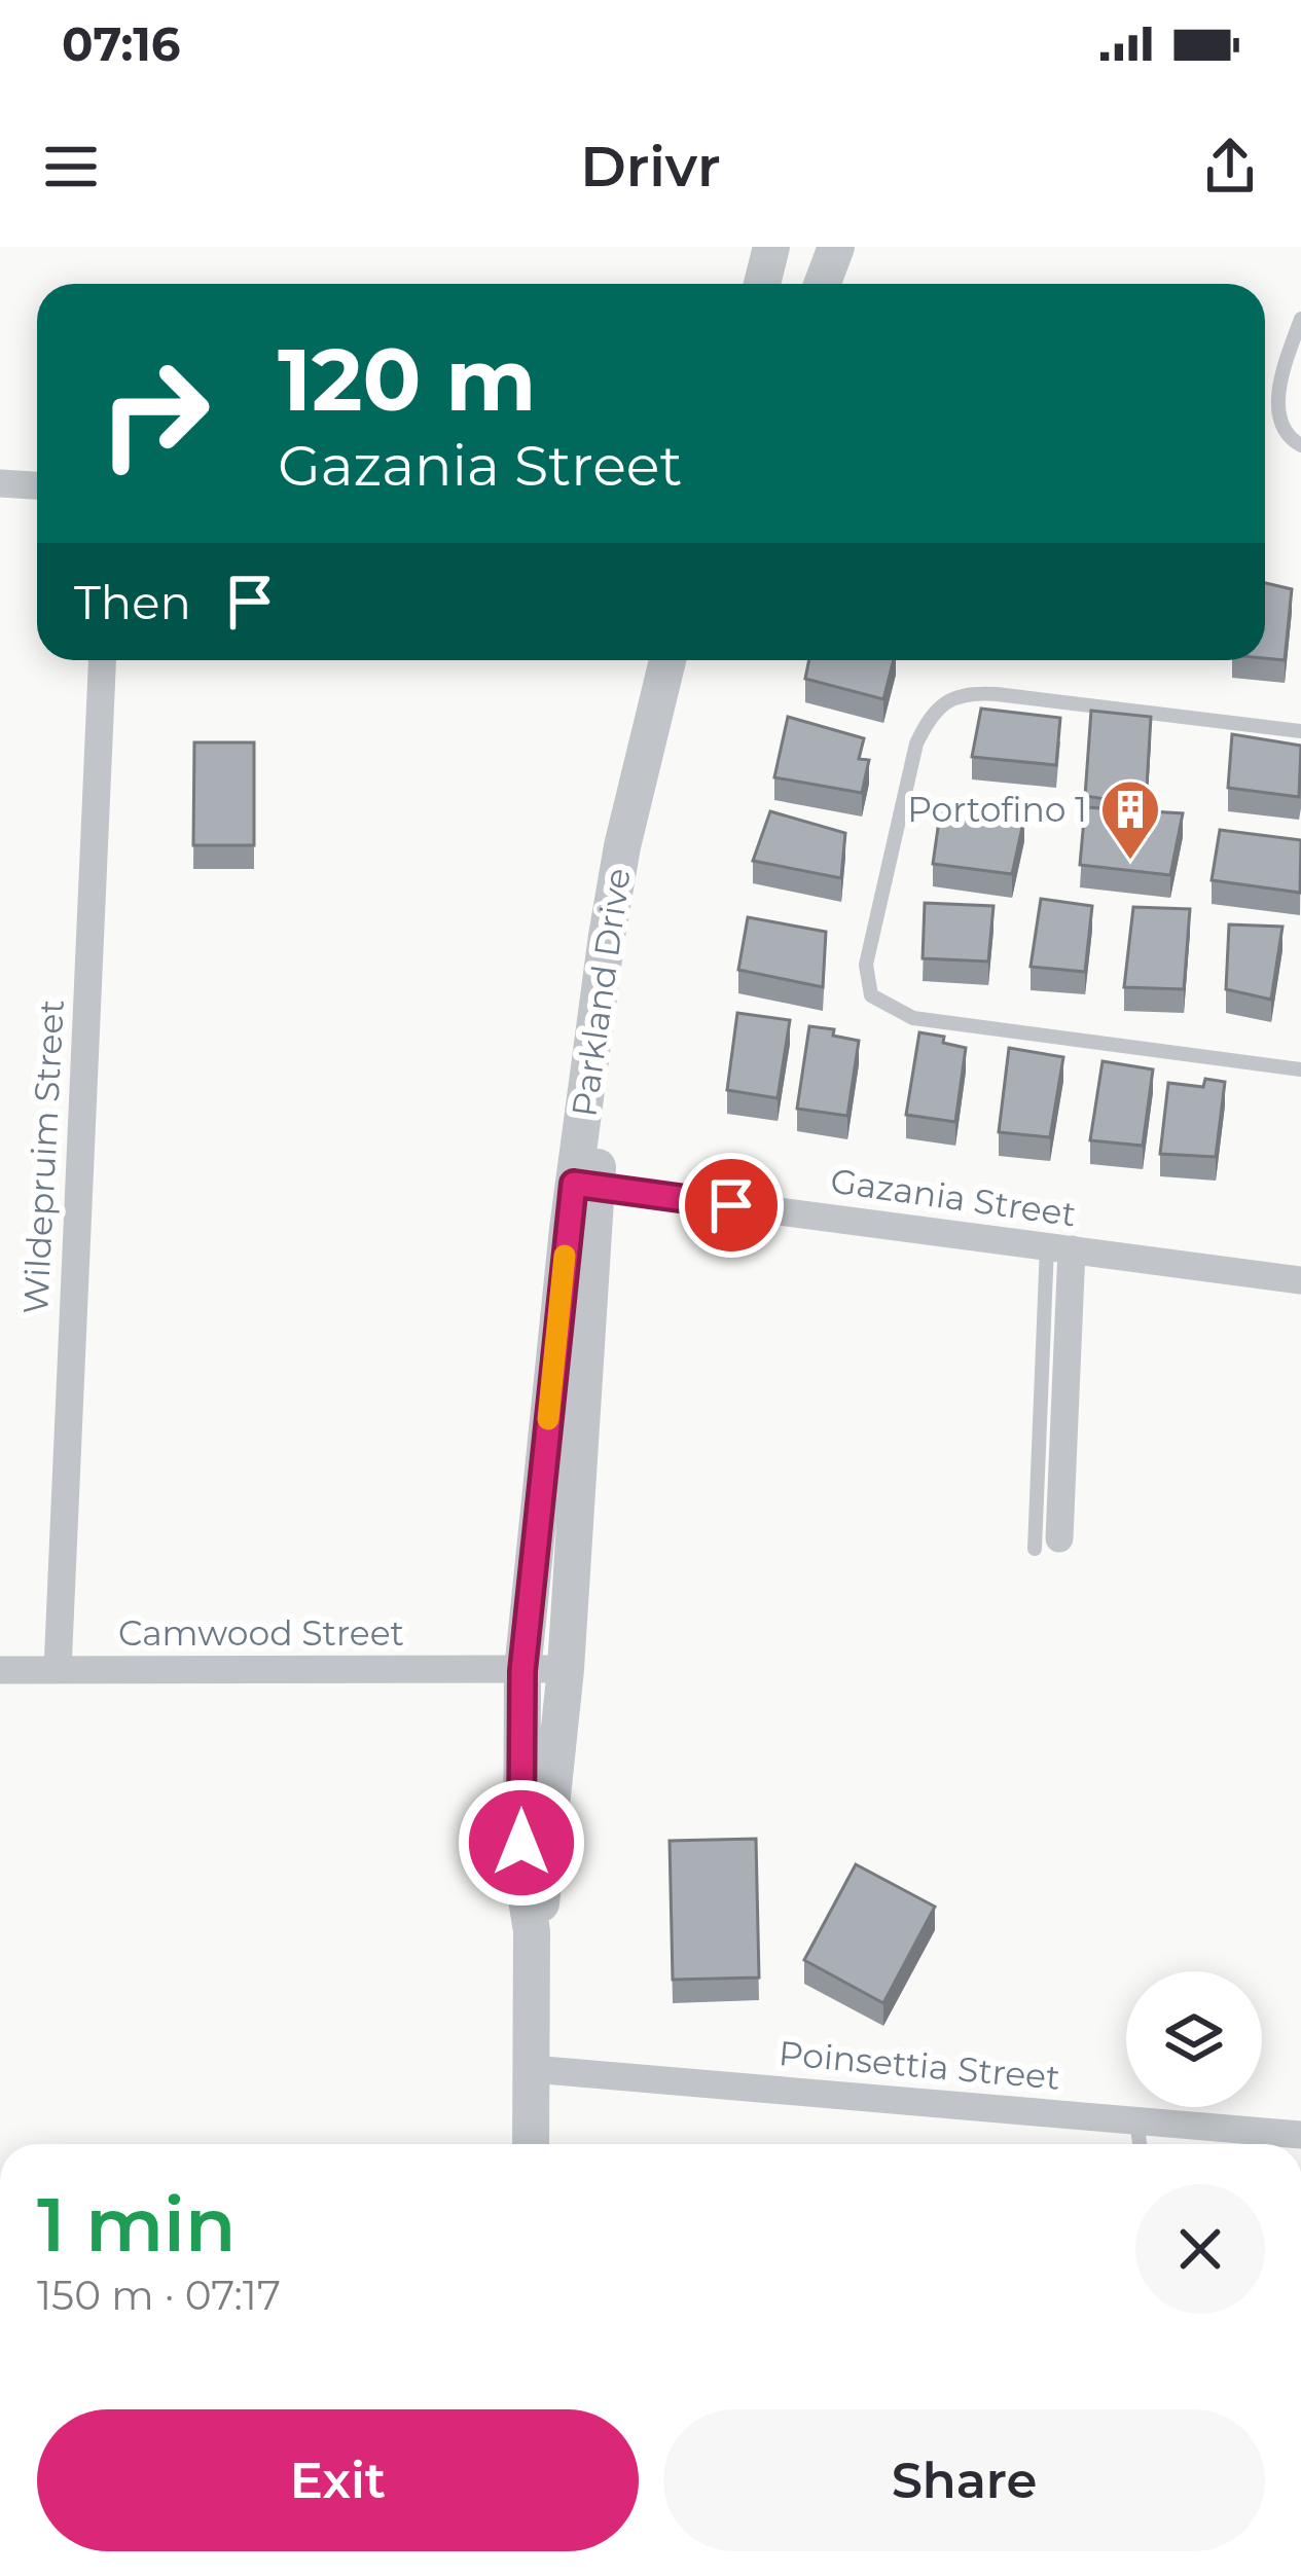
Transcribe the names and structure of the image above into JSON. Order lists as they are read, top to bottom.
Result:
{
  "streets": {
    "street": [
      "Parkland Drive",
      "Wildepruim Street",
      "Gazania Street",
      "Camwood Street",
      "Poinsettia Street"
    ]
  },
  "crossings": [
    ["Parkland Drive", "Gazania Street"],
    ["Parkland Drive", "Camwood Street"],
    ["Parkland Drive", "Poinsettia Street"],
    ["Wildepruim Street", "Camwood Street"]
  ],
  "places": {
    "building": ["Portofino 1"]
  },
  "page": {
    "status": "07:16",
    "header": "Drivr",
    "turn": ["120 m", "Gazania Street"],
    "then": "Then",
    "heading": ["1 min", "150 m · 07:17"],
    "buttons": ["Exit", "Share"]
  }
}
